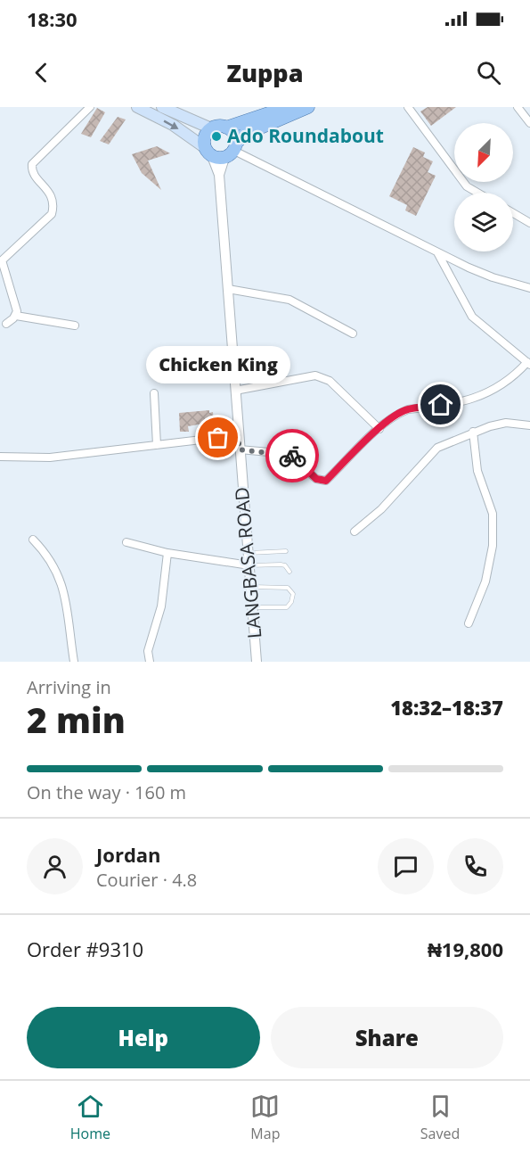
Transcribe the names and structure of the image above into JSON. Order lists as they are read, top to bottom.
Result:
{
  "streets": {
    "street": ["LANGBASA ROAD"]
  },
  "places": ["Ado Roundabout", "Chicken King"],
  "north": "bottom left",
  "page": {
    "status": "18:30",
    "header": "Zuppa",
    "bubble": "Chicken King",
    "heading": ["2 min", "Arriving in", "18:32–18:37"],
    "panel": [
      "Jordan",
      "Courier · 4.8",
      "Order #9310",
      "₦19,800"
    ],
    "bar": "On the way · 160 m",
    "buttons": ["Help", "Share"],
    "tabs": ["Home", "Map", "Saved"]
  }
}
